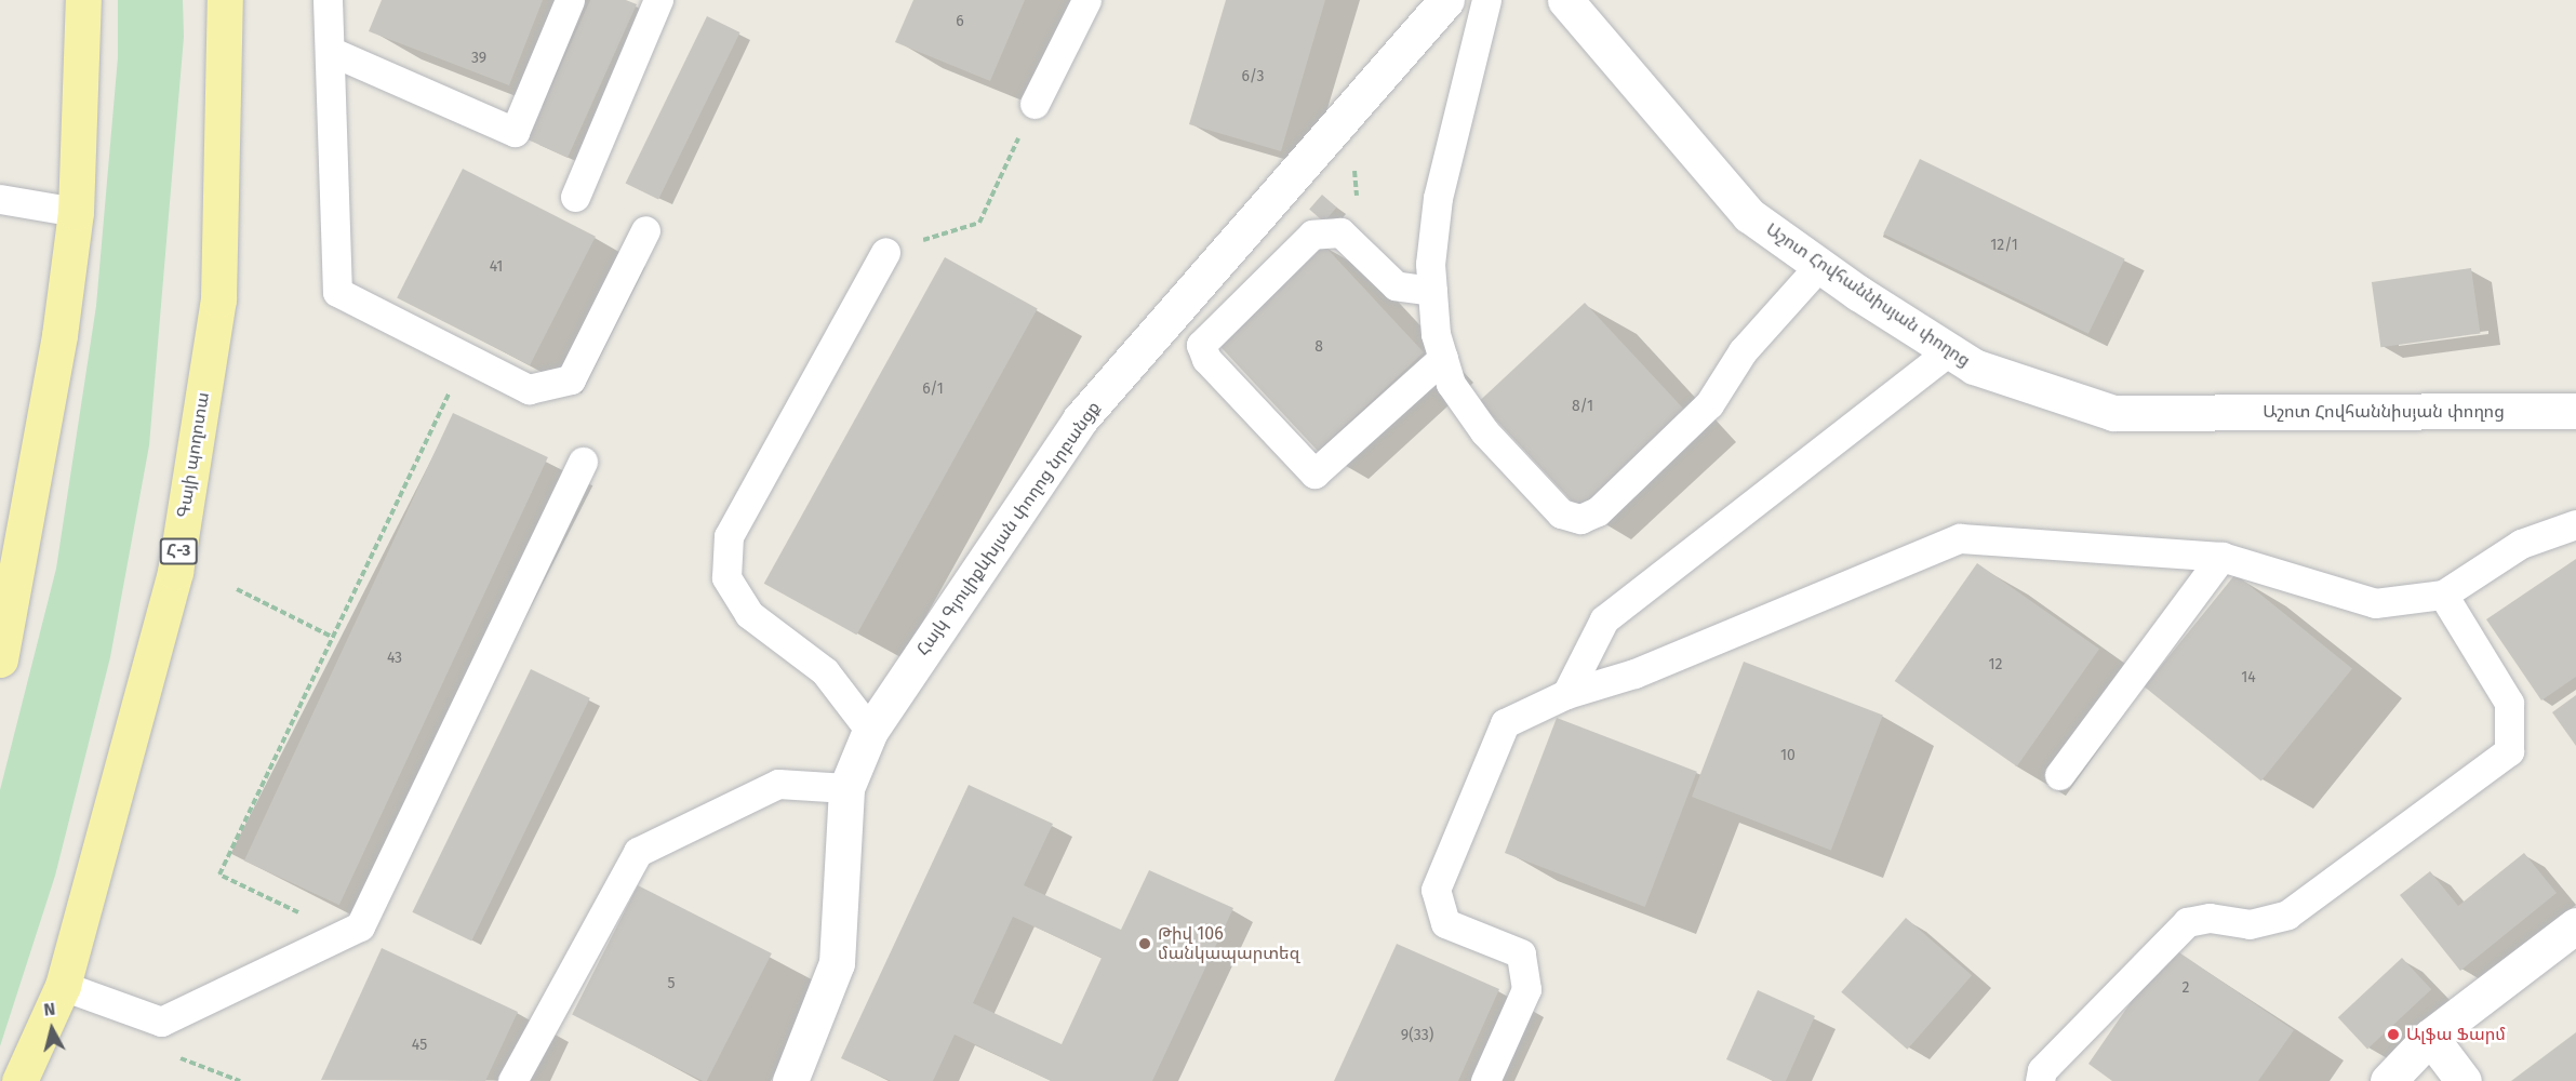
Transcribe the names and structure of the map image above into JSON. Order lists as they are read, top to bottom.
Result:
{
  "streets": {
    "main road": ["Գայի պողոտա", "Հ-3"],
    "street": ["Աշոտ Հովհաննիսյան փողոց", "Հայկ Գյուլիքևխյան փողոց նրբանցք"]
  },
  "places": ["Թիվ 106 մանկապարտեզ", "Ալֆա Ֆարմ"],
  "house_numbers": [
    "6",
    "39",
    "6/3",
    "12/1",
    "41",
    "8",
    "6/1",
    "8/1",
    "43",
    "12",
    "14",
    "10",
    "5",
    "2",
    "9(33)",
    "45"
  ],
  "north": "top"
}
